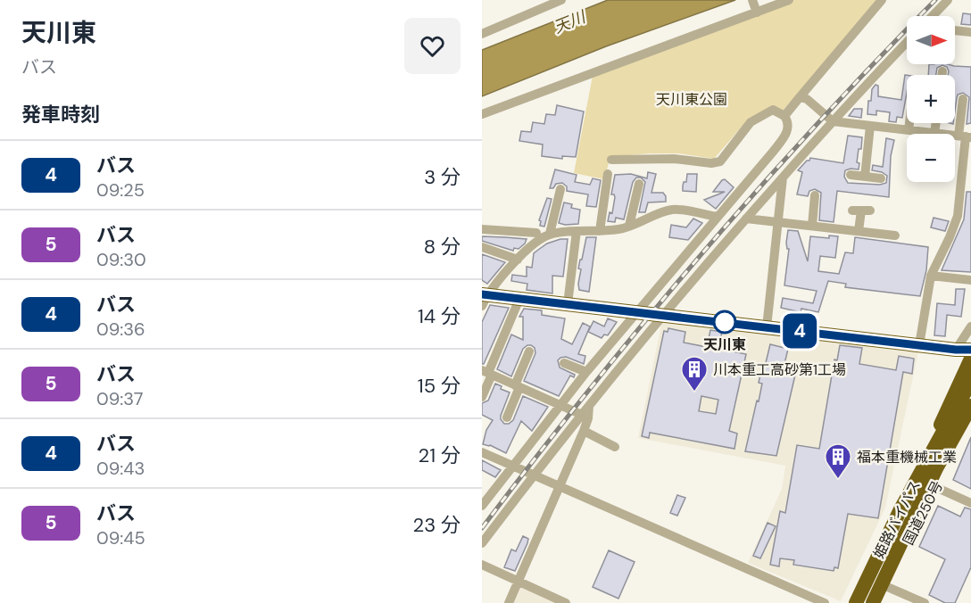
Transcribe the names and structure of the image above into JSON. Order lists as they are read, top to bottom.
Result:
{
  "streets": {
    "highway": ["国道250号", "姫路バイパス"]
  },
  "water": ["天川"],
  "parks": ["天川東公園"],
  "places": {
    "other": ["天川東"],
    "building": ["川本重工高砂第1工場", "福本重機械工業"]
  },
  "lines": ["bus line 4"],
  "north": "right",
  "page": {
    "heading": [
      ["天川東", "バス"],
      "発車時刻"
    ],
    "on_map": "4",
    "map_buttons": ["+", "−"],
    "list": [
      {
        "mark": "4",
        "name": "バス",
        "note": "09:25",
        "value": "3 分"
      },
      {
        "mark": "5",
        "name": "バス",
        "note": "09:30",
        "value": "8 分"
      },
      {
        "mark": "4",
        "name": "バス",
        "note": "09:36",
        "value": "14 分"
      },
      {
        "mark": "5",
        "name": "バス",
        "note": "09:37",
        "value": "15 分"
      },
      {
        "mark": "4",
        "name": "バス",
        "note": "09:43",
        "value": "21 分"
      },
      {
        "mark": "5",
        "name": "バス",
        "note": "09:45",
        "value": "23 分"
      }
    ]
  }
}
